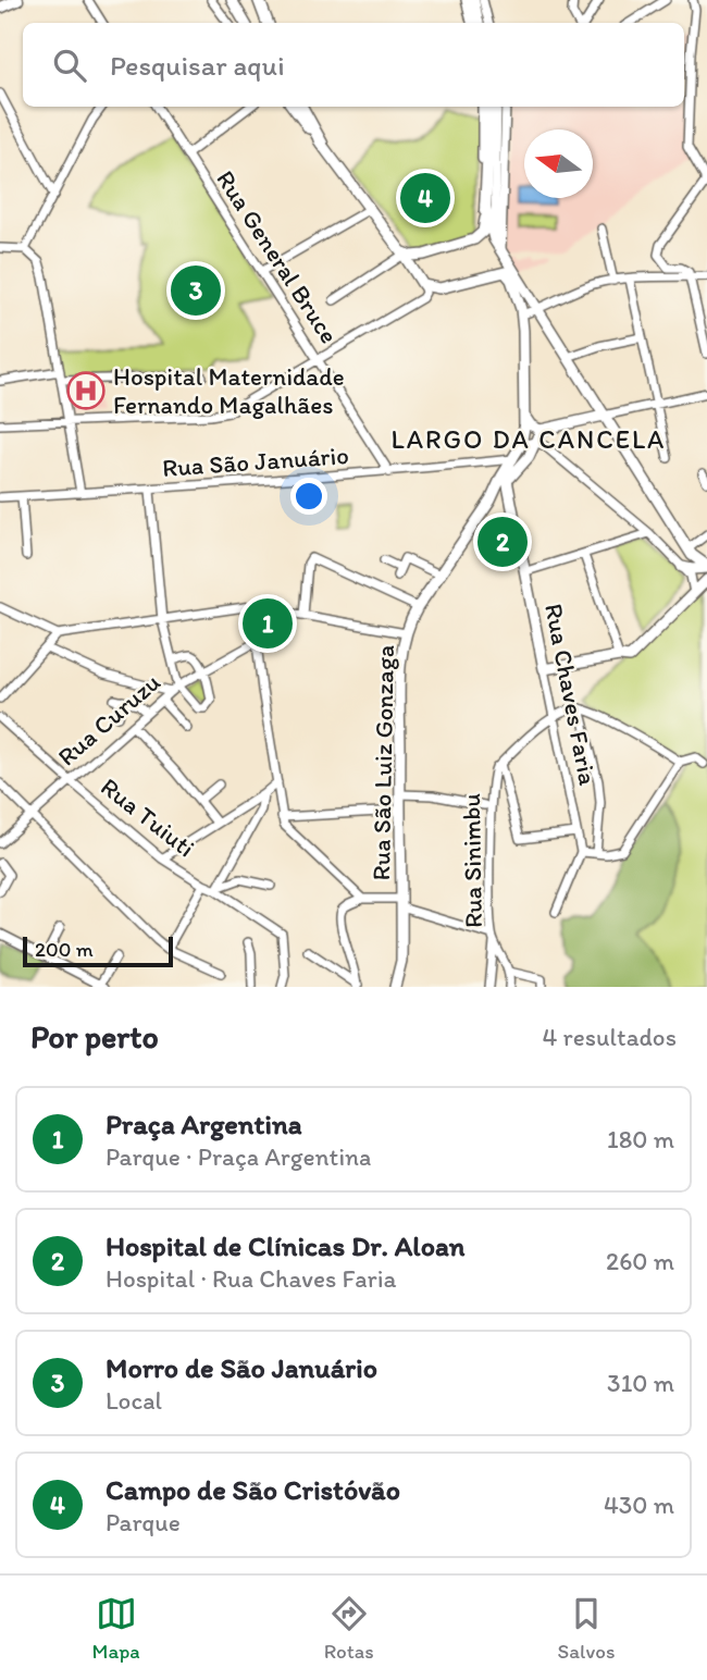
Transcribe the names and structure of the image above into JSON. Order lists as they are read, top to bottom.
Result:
{
  "streets": {
    "main road": ["Rua Chaves Faria", "Rua São Luiz Gonzaga"],
    "street": [
      "Rua General Bruce",
      "Rua São Januário",
      "Rua Curuzu",
      "Rua Tuiuti",
      "Rua Sinimbu"
    ]
  },
  "crossings": [
    ["Rua General Bruce", "Rua São Januário"],
    ["Rua São Januário", "Rua São Luiz Gonzaga"],
    ["Rua Chaves Faria", "Rua Sinimbu"],
    ["Rua Curuzu", "Rua Tuiuti"]
  ],
  "districts": ["LARGO DA CANCELA"],
  "places": {
    "hospital": ["Hospital Maternidade Fernando Magalhães"]
  },
  "scale_bar": "200 m",
  "north": "left",
  "page": {
    "search": "Pesquisar aqui",
    "pins": [
      "4",
      "3",
      "2",
      "1"
    ],
    "scale": "200 m",
    "heading": ["Por perto", "4 resultados"],
    "list": [
      {
        "mark": "1",
        "name": "Praça Argentina",
        "note": "Parque · Praça Argentina",
        "value": "180 m"
      },
      {
        "mark": "2",
        "name": "Hospital de Clínicas Dr. Aloan",
        "note": "Hospital · Rua Chaves Faria",
        "value": "260 m"
      },
      {
        "mark": "3",
        "name": "Morro de São Januário",
        "note": "Local",
        "value": "310 m"
      },
      {
        "mark": "4",
        "name": "Campo de São Cristóvão",
        "note": "Parque",
        "value": "430 m"
      }
    ],
    "nav": ["Mapa", "Rotas", "Salvos"]
  }
}
